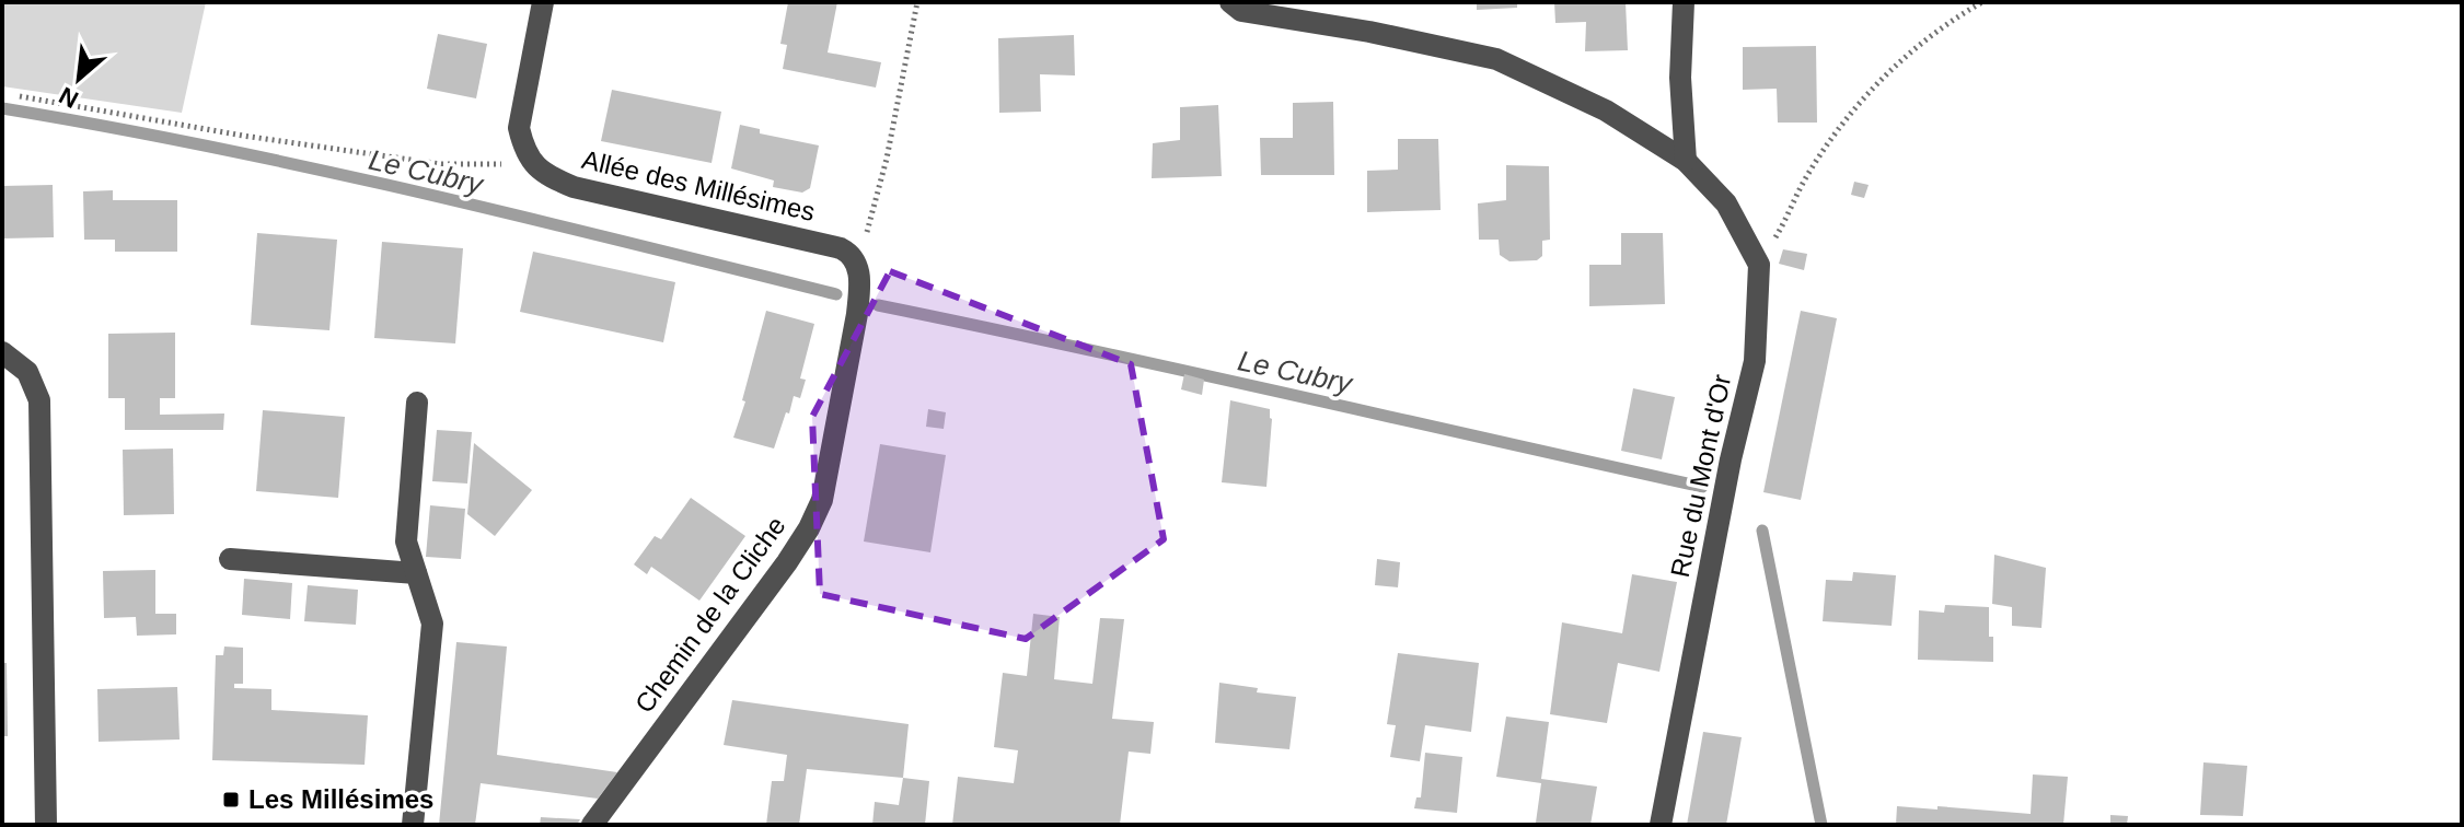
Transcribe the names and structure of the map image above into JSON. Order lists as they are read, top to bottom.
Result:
{
  "streets": {
    "street": ["Allée des Millésimes", "Rue du Mont d'Or", "Chemin de la Cliche"]
  },
  "crossings": [
    ["Allée des Millésimes", "Chemin de la Cliche"]
  ],
  "water": ["Le Cubry"],
  "places": {
    "transit": ["Les Millésimes"]
  },
  "north": "bottom left"
}
